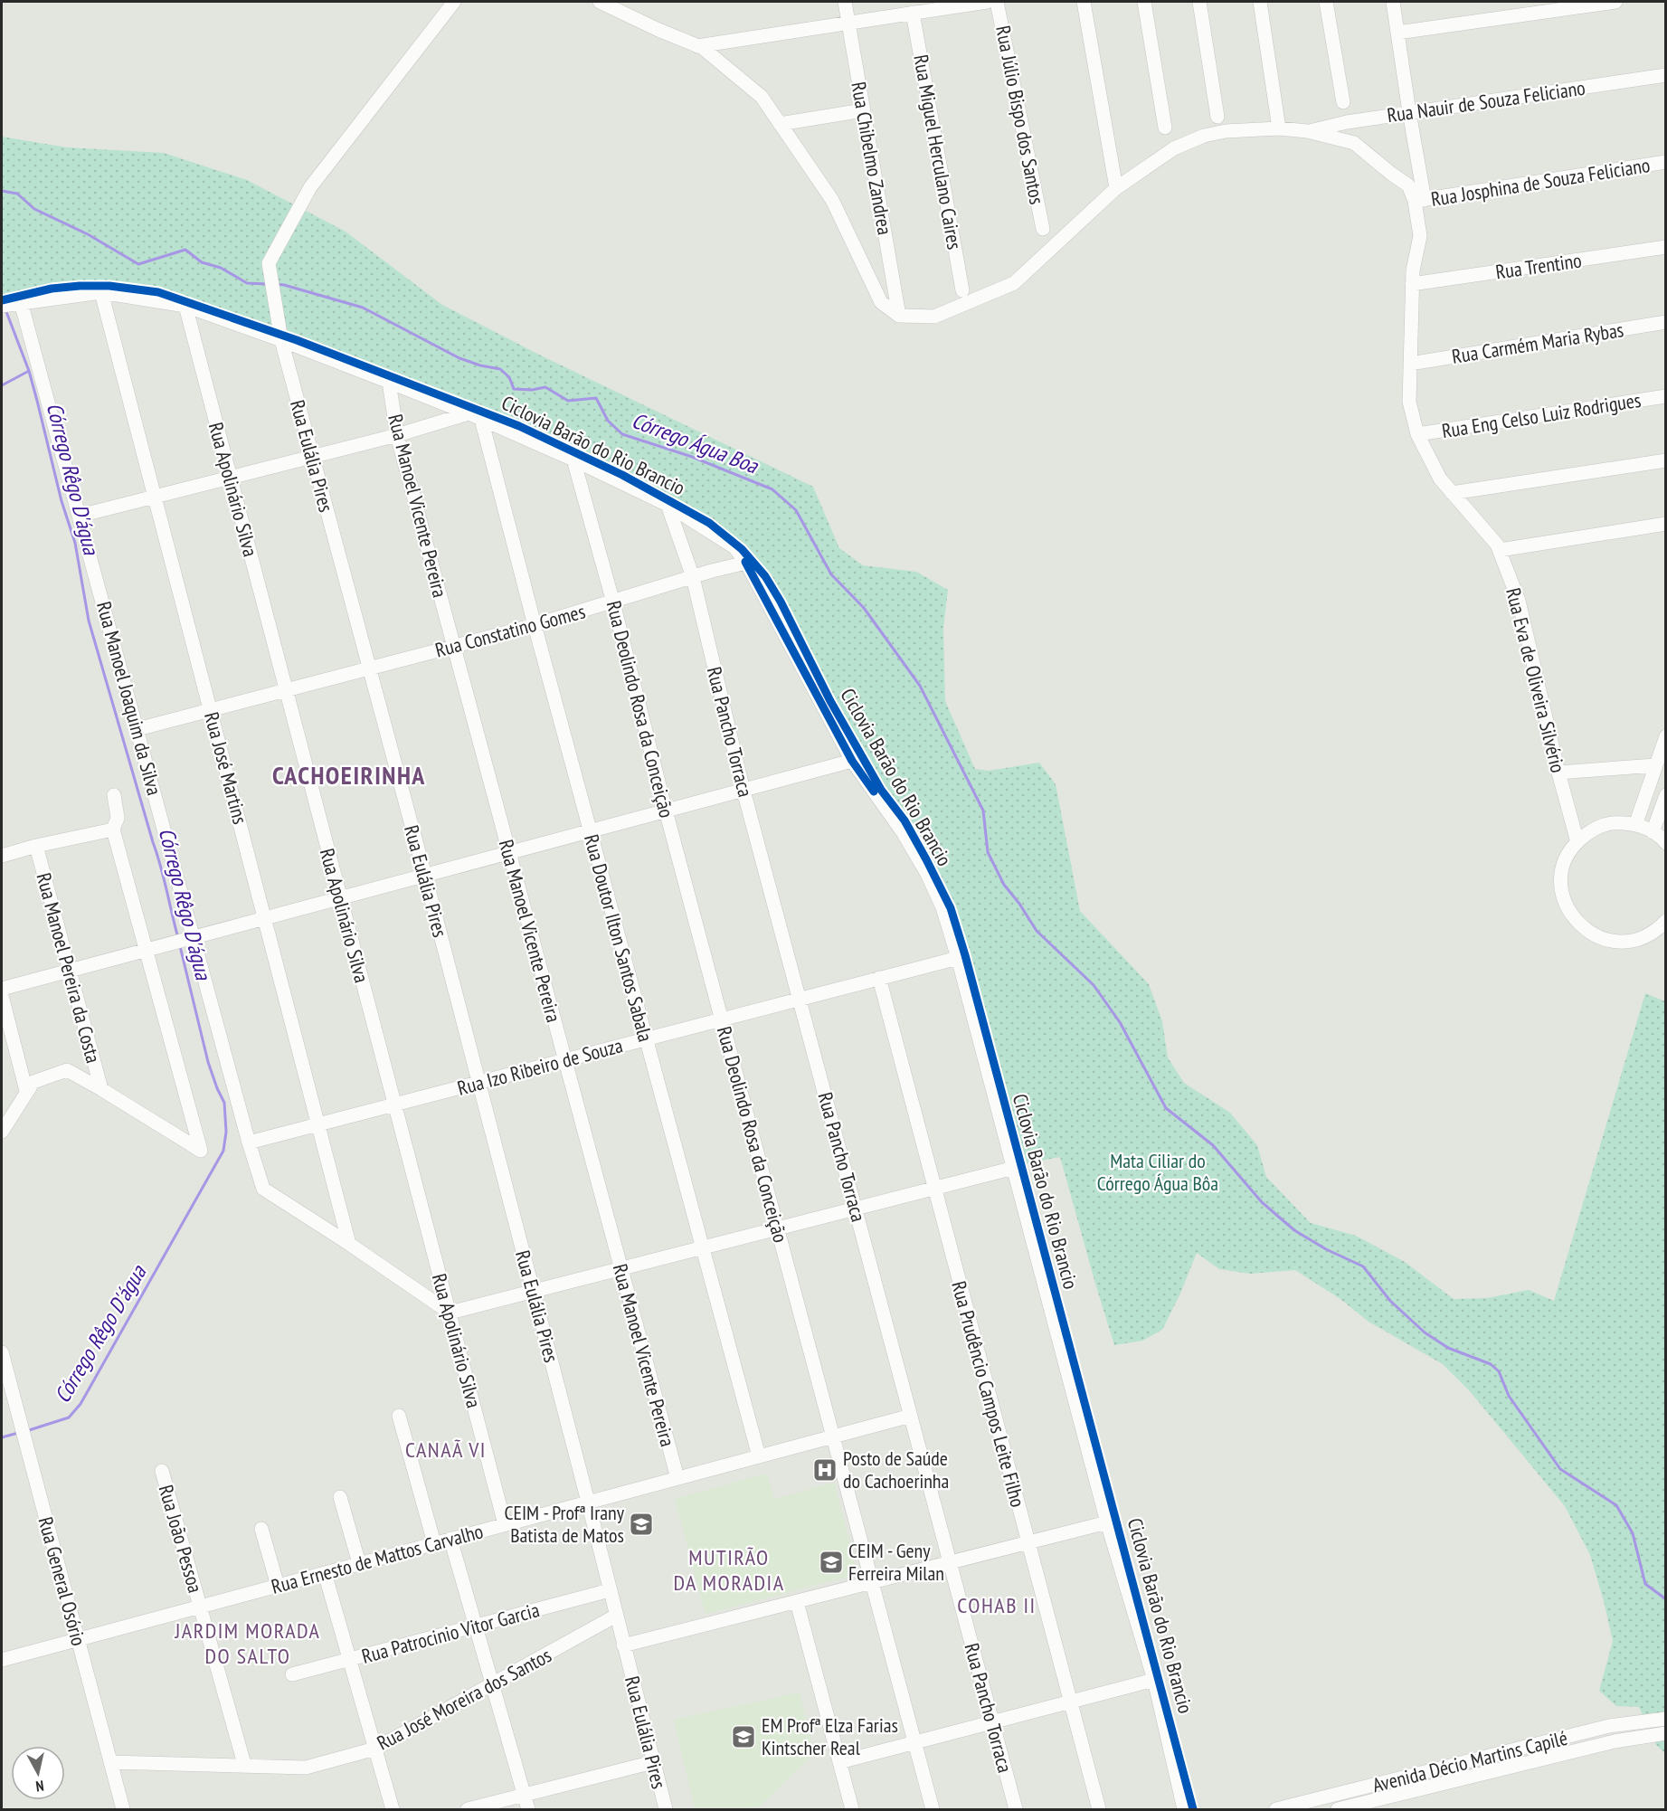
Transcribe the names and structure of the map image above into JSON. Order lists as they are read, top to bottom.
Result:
{
  "streets": {
    "street": [
      "Rua Nauir de Souza Feliciano",
      "Rua Júlio Bispo dos Santos",
      "Rua Miguel Herculano Caires",
      "Rua Chibelmo Zandrea",
      "Rua Josphina de Souza Feliciano",
      "Rua Trentino",
      "Rua Carmém Maria Rybas",
      "Rua Eng Celso Luiz Rodrigues",
      "Rua Eulália Pires",
      "Rua Apolinário Silva",
      "Rua Manoel Vicente Pereira",
      "Rua Constatino Gomes",
      "Rua Eva de Oliveira Silvério",
      "Rua Manoel Joaquim da Silva",
      "Rua Deolindo Rosa da Conceição",
      "Rua Pancho Torraca",
      "Rua José Martins",
      "Rua Doutor Ilton Santos Sabala",
      "Rua Manoel Pereira da Costa",
      "Rua Izo Ribeiro de Souza",
      "Rua Prudêncio Campos Leite Filho",
      "Rua João Pessoa",
      "Rua Ernesto de Mattos Carvalho",
      "Rua General Osório",
      "Rua Patrocinio Vitor Garcia",
      "Rua José Moreira dos Santos",
      "Avenida Décio Martins Capilé"
    ],
    "cycle path": ["Ciclovia Barão do Rio Brancio"]
  },
  "crossings": [
    ["Rua Nauir de Souza Feliciano", "Rua Eva de Oliveira Silvério"],
    ["Rua Chibelmo Zandrea", "Rua Eva de Oliveira Silvério"],
    ["Rua Josphina de Souza Feliciano", "Rua Eva de Oliveira Silvério"],
    ["Rua Trentino", "Rua Eva de Oliveira Silvério"],
    ["Rua Carmém Maria Rybas", "Rua Eva de Oliveira Silvério"],
    ["Rua Eng Celso Luiz Rodrigues", "Rua Eva de Oliveira Silvério"],
    ["Rua Eulália Pires", "Rua Constatino Gomes"],
    ["Rua Eulália Pires", "Rua Izo Ribeiro de Souza"],
    ["Rua Eulália Pires", "Rua Ernesto de Mattos Carvalho"],
    ["Rua Eulália Pires", "Rua Patrocinio Vitor Garcia"],
    ["Rua Eulália Pires", "Rua José Moreira dos Santos"],
    ["Rua Apolinário Silva", "Rua Izo Ribeiro de Souza"],
    ["Rua Apolinário Silva", "Rua Ernesto de Mattos Carvalho"],
    ["Rua Manoel Vicente Pereira", "Rua Constatino Gomes"],
    ["Rua Manoel Vicente Pereira", "Rua Izo Ribeiro de Souza"],
    ["Rua Manoel Vicente Pereira", "Rua Ernesto de Mattos Carvalho"],
    ["Rua Constatino Gomes", "Rua Deolindo Rosa da Conceição"],
    ["Rua Constatino Gomes", "Rua Pancho Torraca"],
    ["Rua Constatino Gomes", "Rua Doutor Ilton Santos Sabala"],
    ["Rua Manoel Joaquim da Silva", "Rua José Martins"],
    ["Rua Manoel Joaquim da Silva", "Rua Izo Ribeiro de Souza"],
    ["Rua Deolindo Rosa da Conceição", "Rua Izo Ribeiro de Souza"],
    ["Rua Deolindo Rosa da Conceição", "Rua Ernesto de Mattos Carvalho"],
    ["Rua Pancho Torraca", "Rua Izo Ribeiro de Souza"],
    ["Rua Pancho Torraca", "Rua Ernesto de Mattos Carvalho"],
    ["Rua José Martins", "Rua Izo Ribeiro de Souza"],
    ["Rua Doutor Ilton Santos Sabala", "Rua Izo Ribeiro de Souza"],
    ["Rua Doutor Ilton Santos Sabala", "Rua Ernesto de Mattos Carvalho"],
    ["Rua Izo Ribeiro de Souza", "Rua Prudêncio Campos Leite Filho"],
    ["Rua João Pessoa", "Rua Ernesto de Mattos Carvalho"],
    ["Rua João Pessoa", "Rua José Moreira dos Santos"],
    ["Rua Ernesto de Mattos Carvalho", "Rua General Osório"],
    ["Rua General Osório", "Rua José Moreira dos Santos"]
  ],
  "districts": [
    "CACHOEIRINHA",
    "CANAÃ VI",
    "MUTIRÃO DA MORADIA",
    "COHAB II",
    "JARDIM MORADA DO SALTO"
  ],
  "water": ["Córrego Água Boa", "Córrego Rêgo D'água"],
  "parks": ["Mata Ciliar do Córrego Água Bôa"],
  "places": {
    "hospital": ["Posto de Saúde do Cachoerinha"],
    "school or university": ["CEIM - Profª Irany Batista de Matos", "CEIM - Geny Ferreira Milan", "EM Profª Elza Farias Kintscher Real"]
  },
  "north": "bottom"
}
